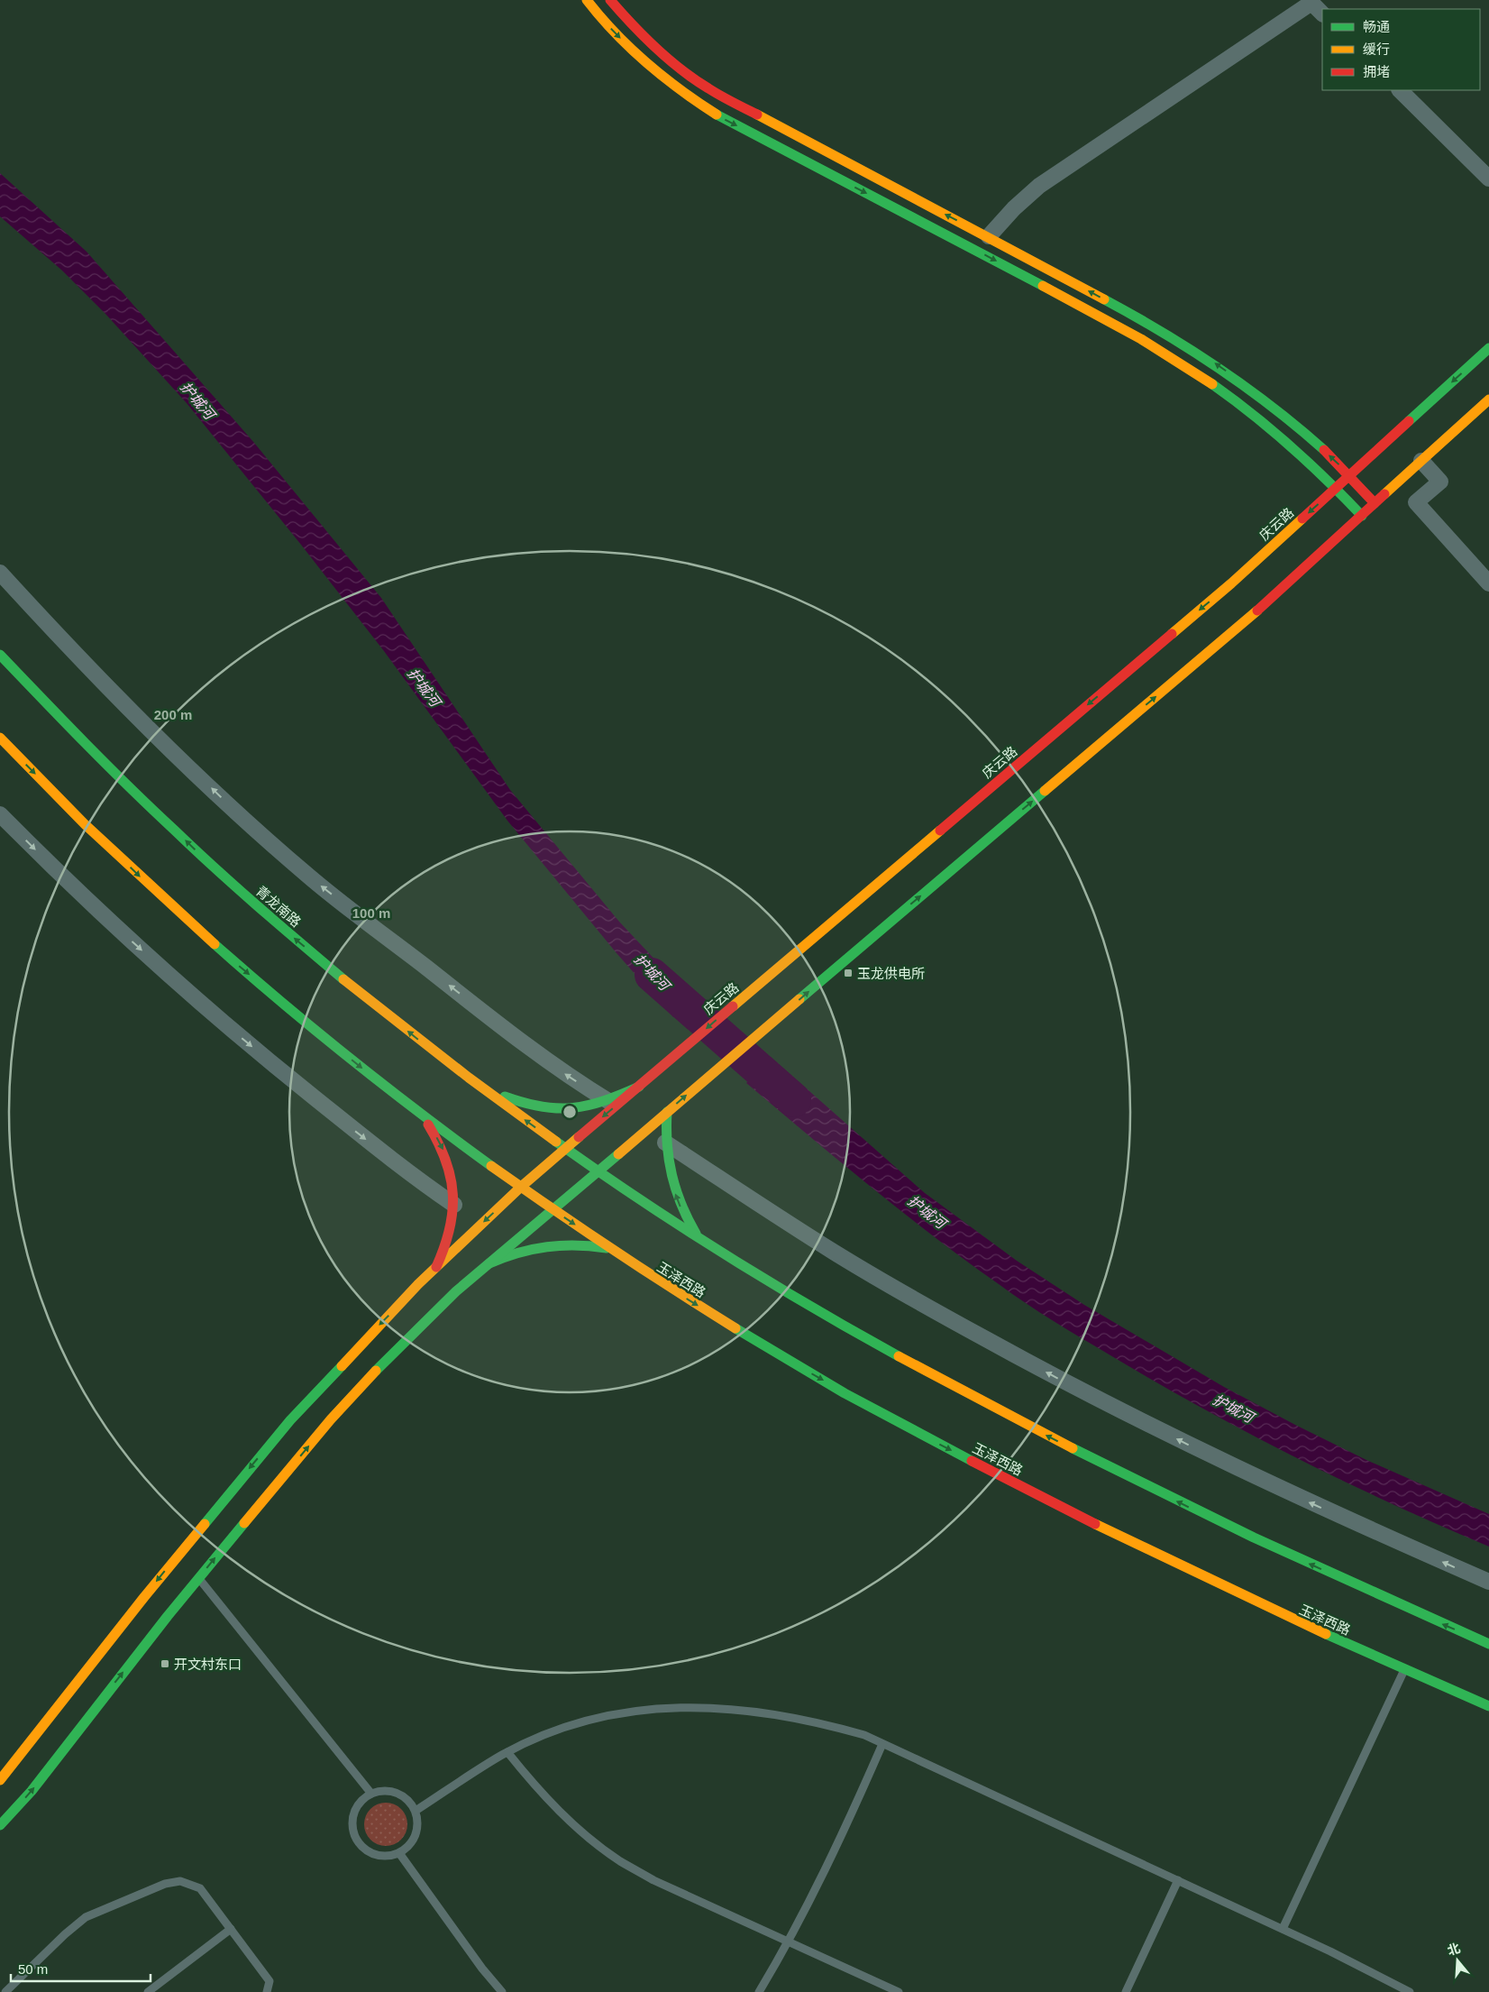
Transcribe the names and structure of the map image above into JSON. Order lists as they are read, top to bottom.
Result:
{
  "streets": {
    "main road": ["庆云路", "青龙南路", "玉泽西路"]
  },
  "crossings": [
    ["庆云路", "青龙南路"],
    ["庆云路", "玉泽西路"]
  ],
  "water": ["护城河"],
  "places": {
    "transit": ["玉龙供电所", "开文村东口"]
  },
  "legend": ["畅通", "缓行", "拥堵"],
  "scale_bar": "50 m",
  "north": "top",
  "rings": ["200 m", "100 m"]
}
